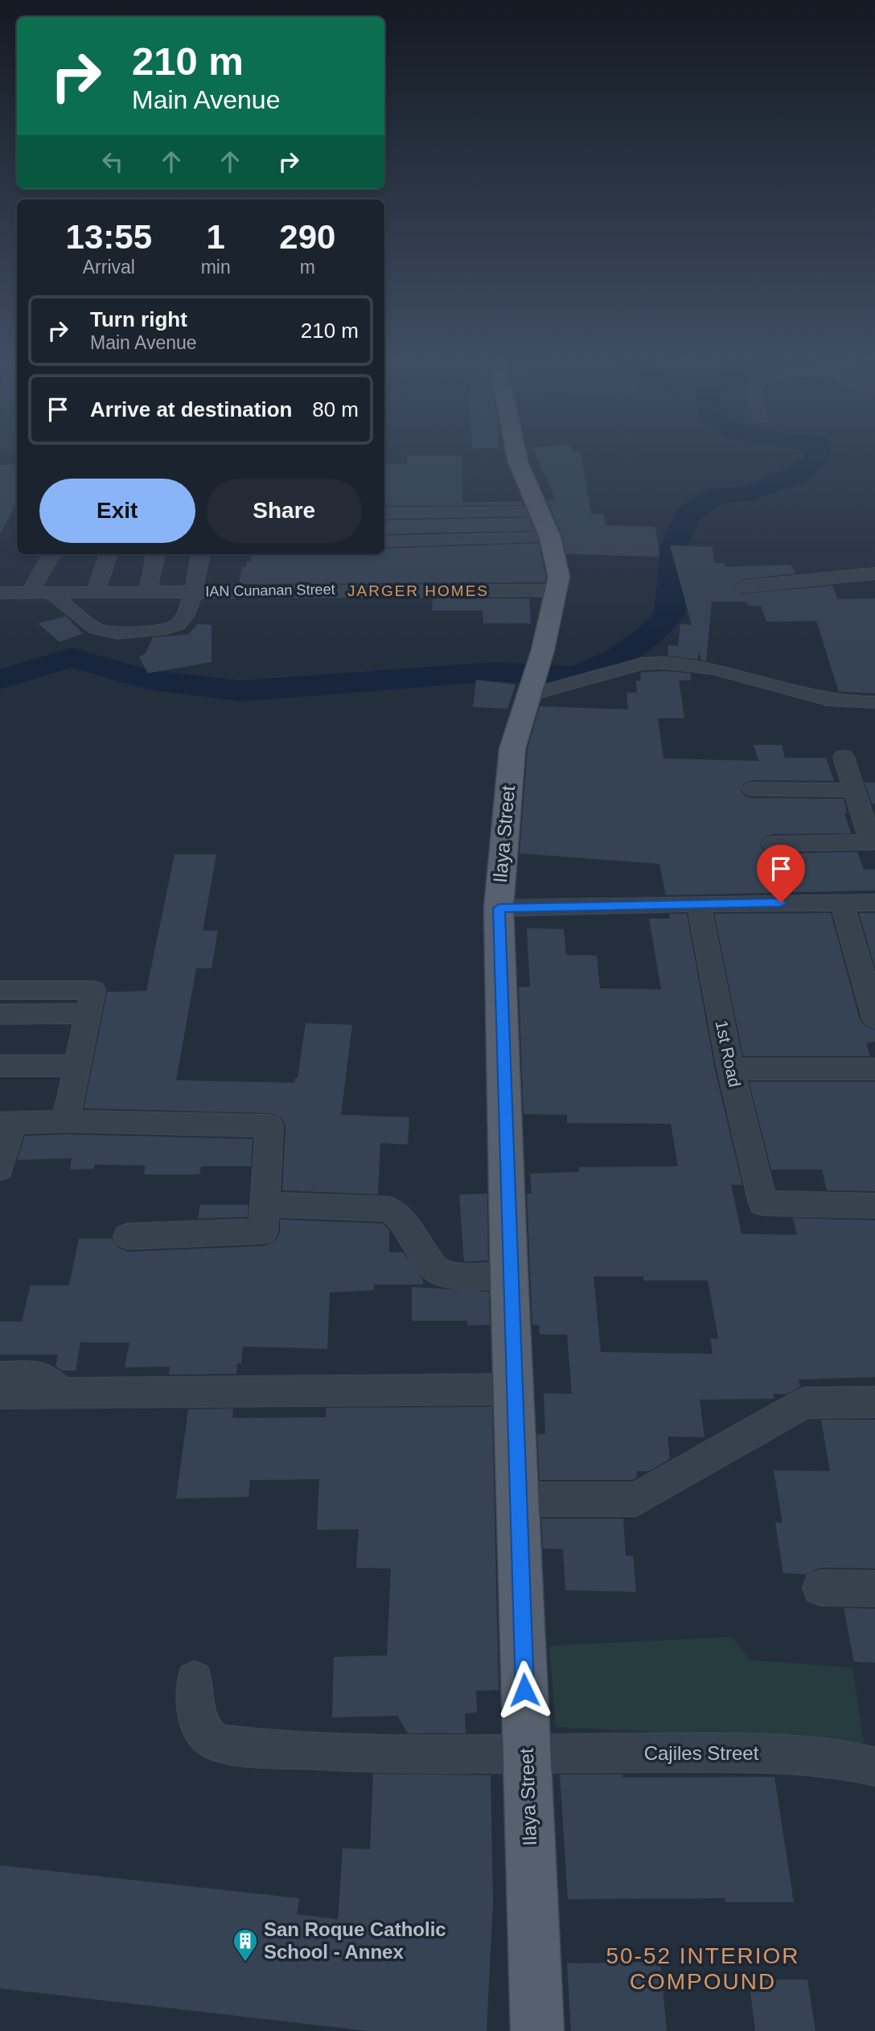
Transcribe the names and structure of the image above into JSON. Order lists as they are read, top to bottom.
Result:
{
  "streets": {
    "main road": ["Ilaya Street"],
    "street": ["IAN Cunanan Street", "1st Road", "Cajiles Street"]
  },
  "crossings": [
    ["IAN Cunanan Street", "Ilaya Street"],
    ["Ilaya Street", "Cajiles Street"]
  ],
  "districts": ["JARGER HOMES", "50-52 INTERIOR COMPOUND"],
  "places": {
    "building": ["San Roque Catholic School - Annex"]
  },
  "page": {
    "turn": ["210 m", "Main Avenue"],
    "eta": [
      "13:55",
      "Arrival",
      "1",
      "min",
      "290",
      "m"
    ],
    "list": [
      {
        "name": "Turn right",
        "note": "Main Avenue",
        "value": "210 m"
      },
      {
        "name": "Arrive at destination",
        "value": "80 m"
      }
    ],
    "buttons": ["Exit", "Share"]
  }
}
